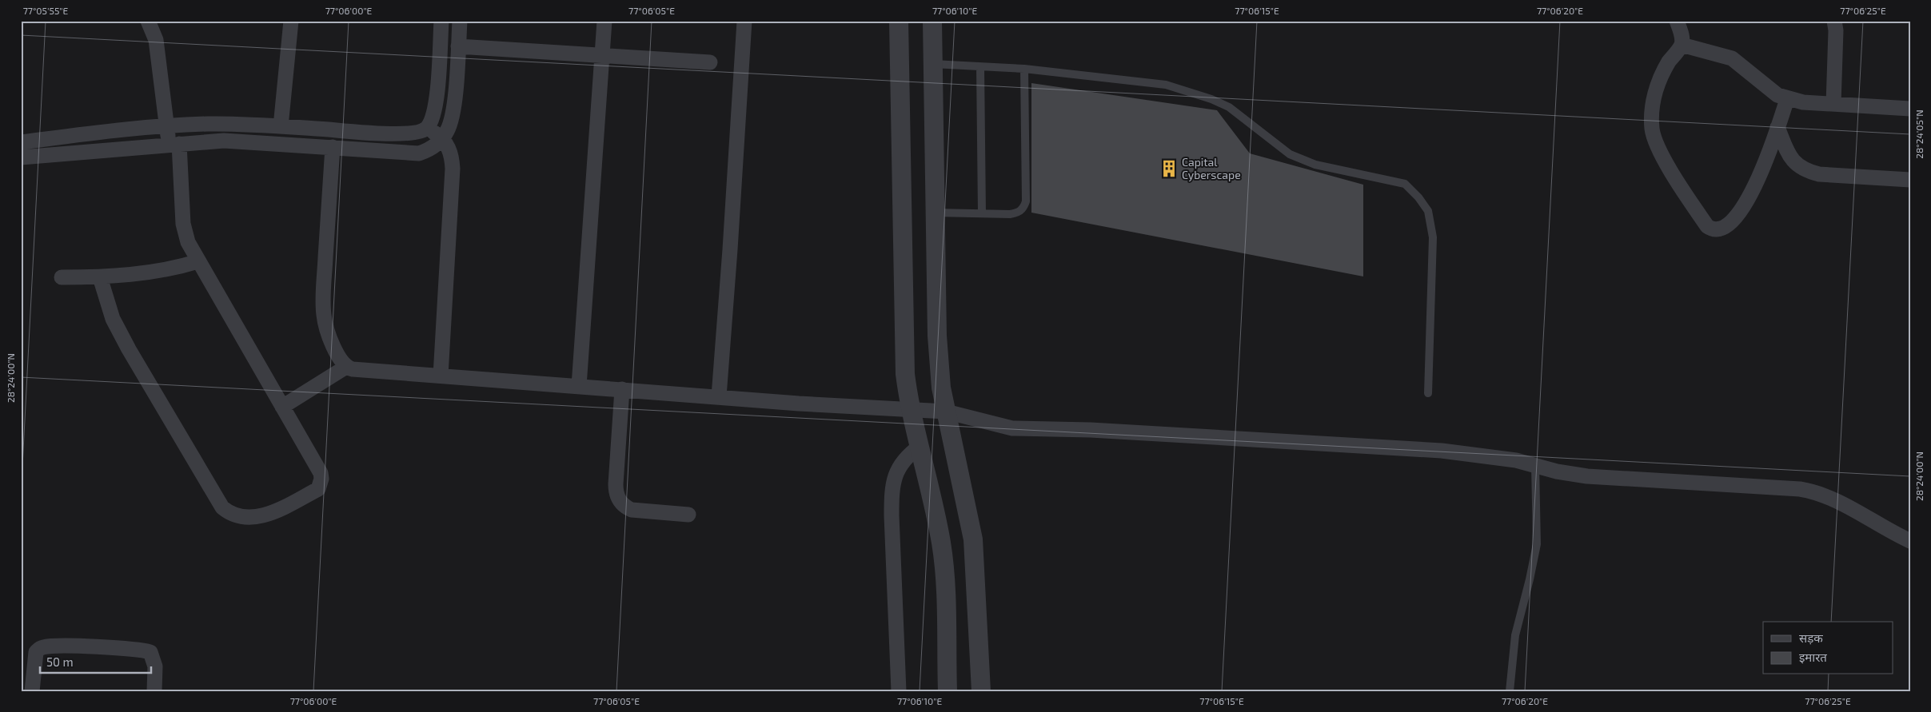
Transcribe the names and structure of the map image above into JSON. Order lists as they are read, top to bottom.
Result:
{
  "places": {
    "building": ["Capital Cyberscape"]
  },
  "legend": ["सड़क", "इमारत"],
  "scale_bar": "50 m",
  "coordinates": [
    "77°05'55\"E",
    "77°06'00\"E",
    "77°06'05\"E",
    "77°06'10\"E",
    "77°06'15\"E",
    "77°06'20\"E",
    "77°06'25\"E",
    "28°24'05\"N",
    "28°24'00\"N"
  ]
}
